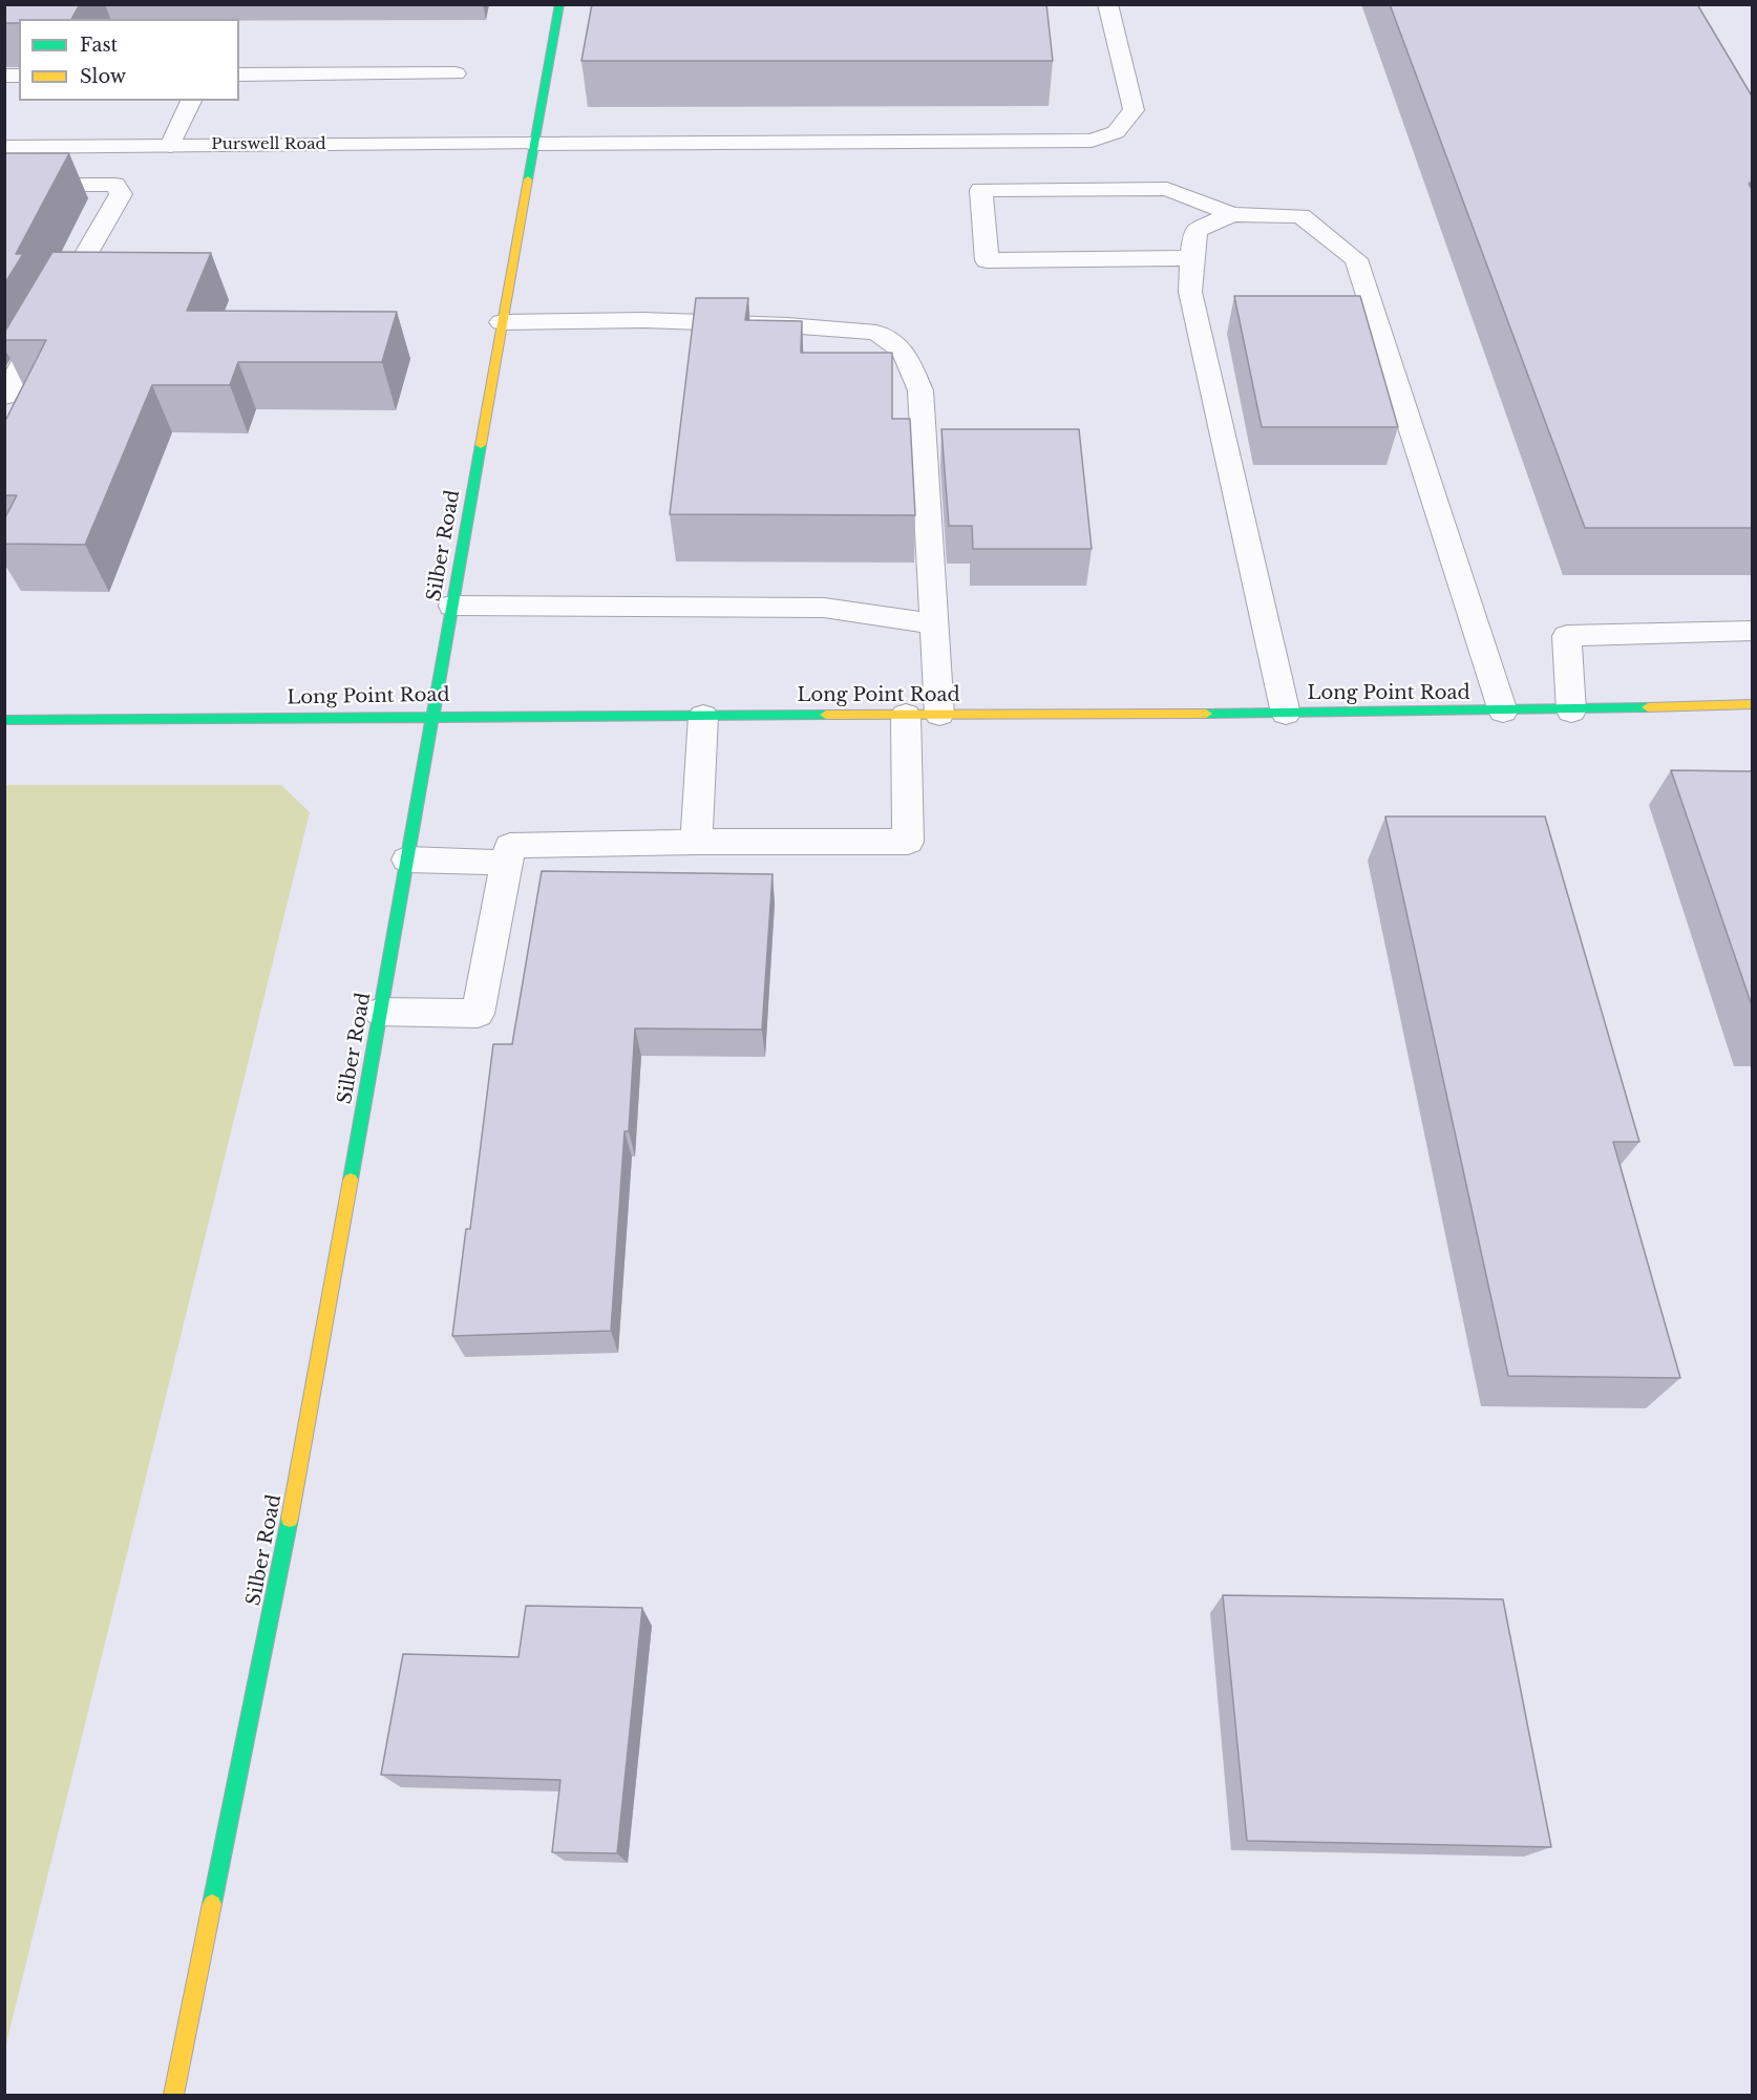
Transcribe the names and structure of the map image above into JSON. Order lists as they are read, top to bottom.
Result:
{
  "streets": {
    "street": ["Purswell Road", "Silber Road", "Long Point Road"]
  },
  "crossings": [
    ["Purswell Road", "Silber Road"],
    ["Silber Road", "Long Point Road"]
  ],
  "legend": ["Fast", "Slow"]
}
